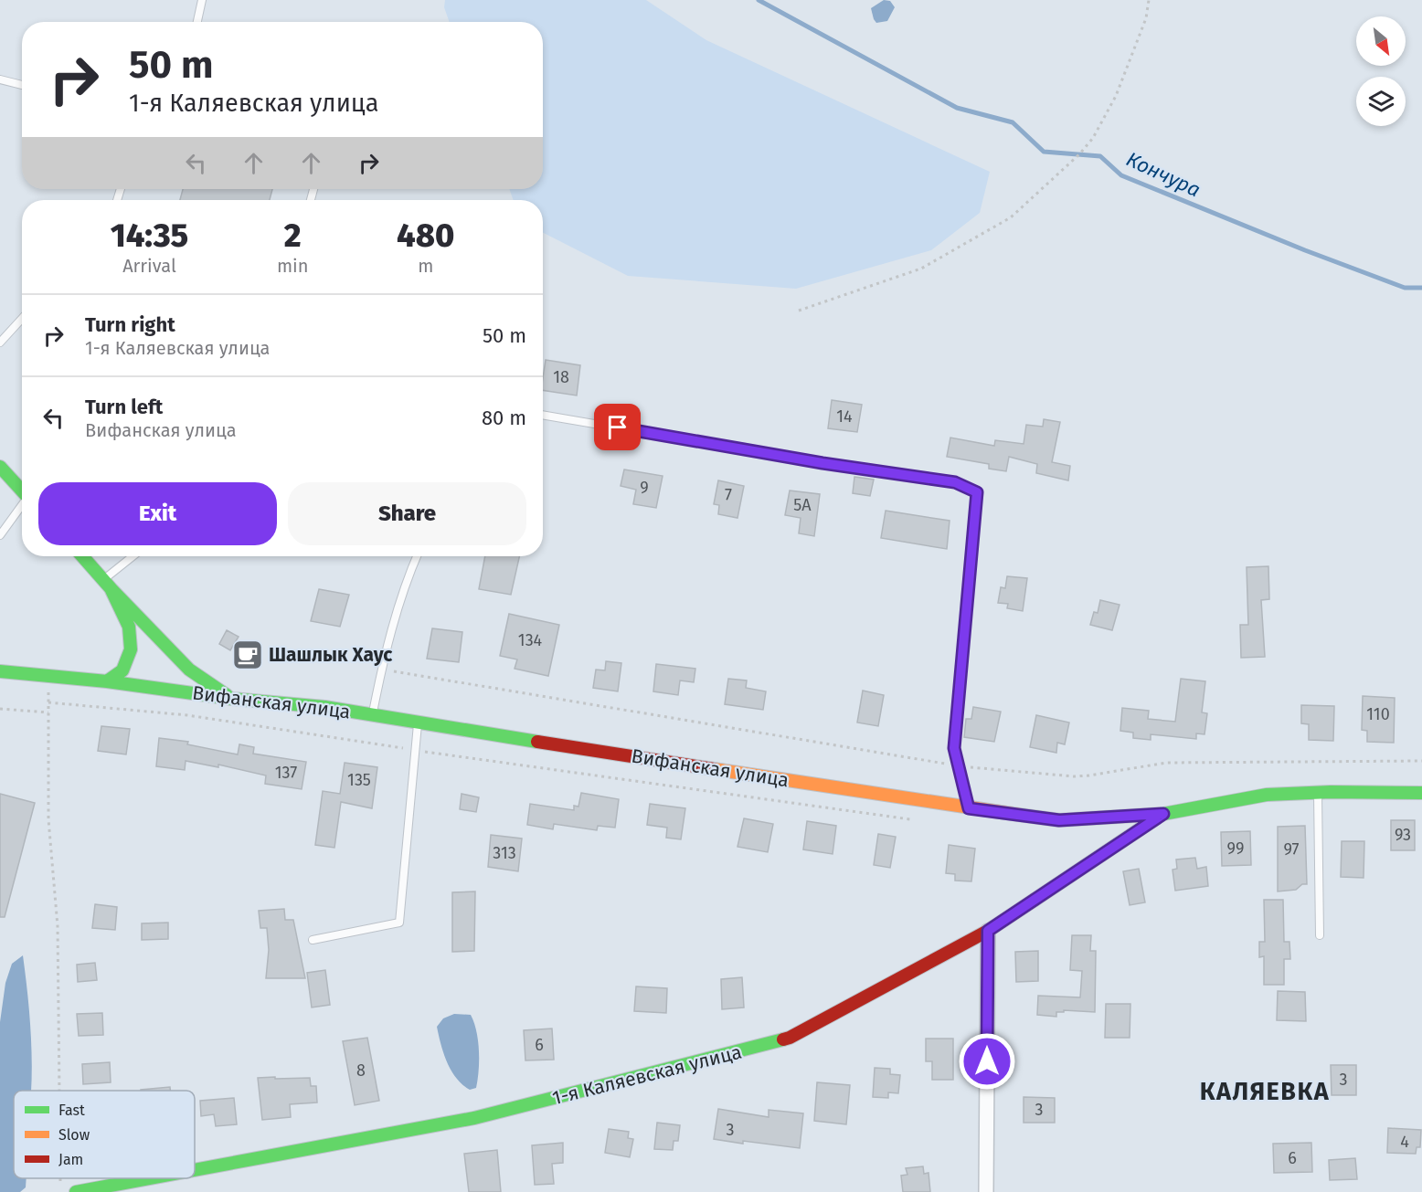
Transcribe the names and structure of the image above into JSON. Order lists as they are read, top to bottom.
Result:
{
  "streets": {
    "main road": ["Вифанская улица", "1-я Каляевская улица"]
  },
  "crossings": [
    ["Вифанская улица", "1-я Каляевская улица"]
  ],
  "districts": ["КАЛЯЕВКА"],
  "water": ["Кончура"],
  "places": {
    "cafe": ["Шашлык Хаус"]
  },
  "house_numbers": [
    "18",
    "14",
    "9",
    "7",
    "5А",
    "134",
    "110",
    "137",
    "135",
    "93",
    "99",
    "97",
    "313",
    "6",
    "8",
    "3",
    "3",
    "3",
    "4",
    "6"
  ],
  "legend": ["Fast", "Slow", "Jam"],
  "north": "bottom right",
  "page": {
    "turn": ["50 m", "1-я Каляевская улица"],
    "eta": [
      "14:35",
      "Arrival",
      "2",
      "min",
      "480",
      "m"
    ],
    "list": [
      {
        "name": "Turn right",
        "note": "1-я Каляевская улица",
        "value": "50 m"
      },
      {
        "name": "Turn left",
        "note": "Вифанская улица",
        "value": "80 m"
      }
    ],
    "buttons": ["Exit", "Share"]
  }
}
